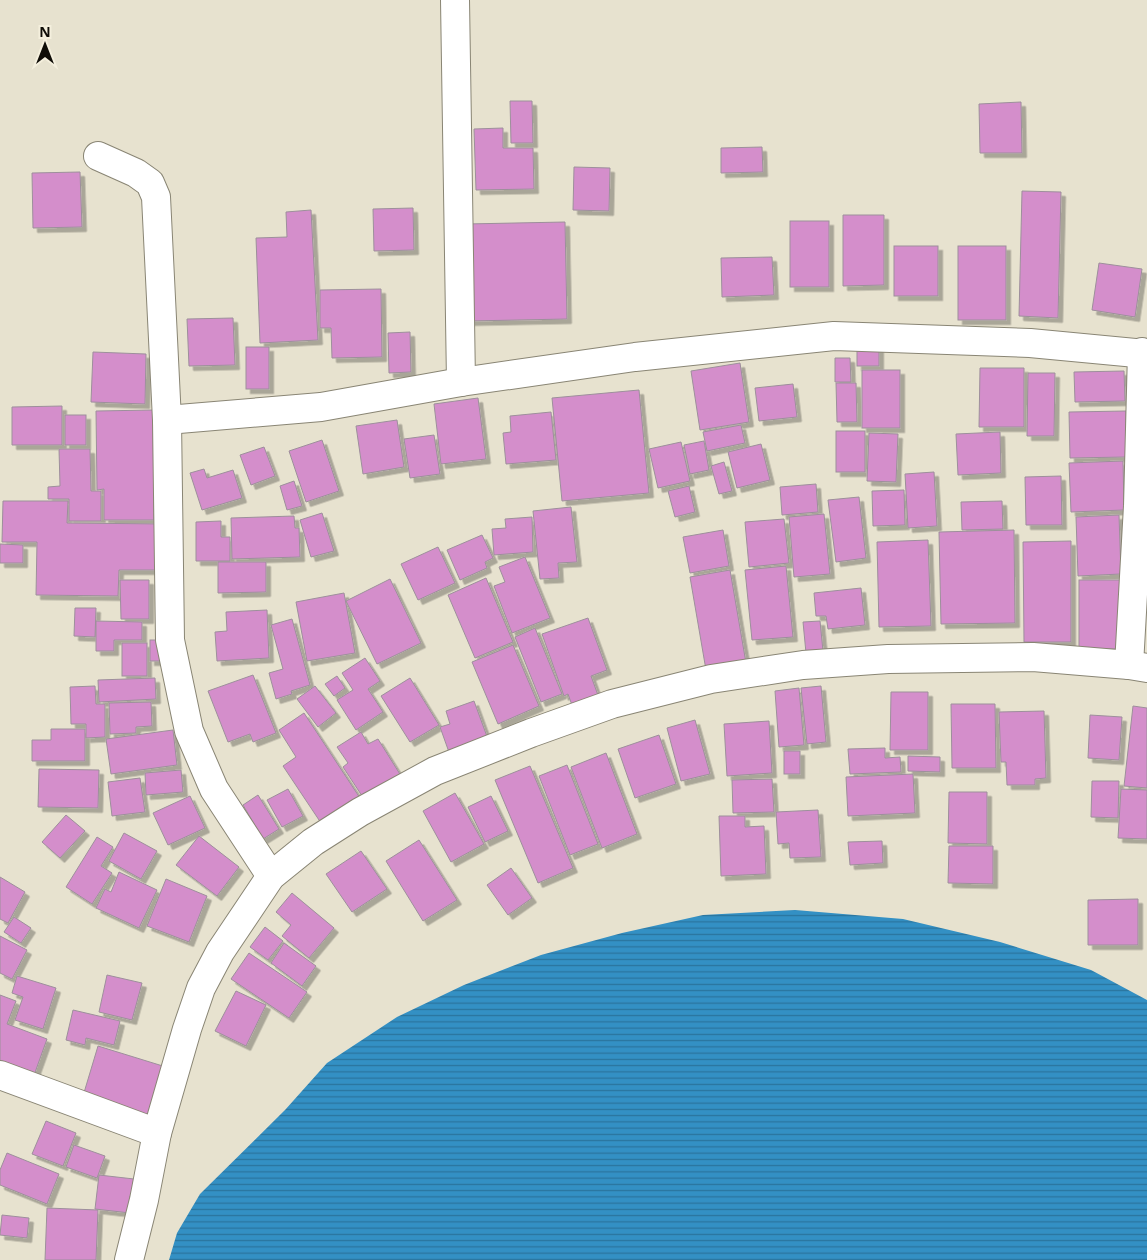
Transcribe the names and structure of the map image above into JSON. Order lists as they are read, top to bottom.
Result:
{
  "north": "top"
}
